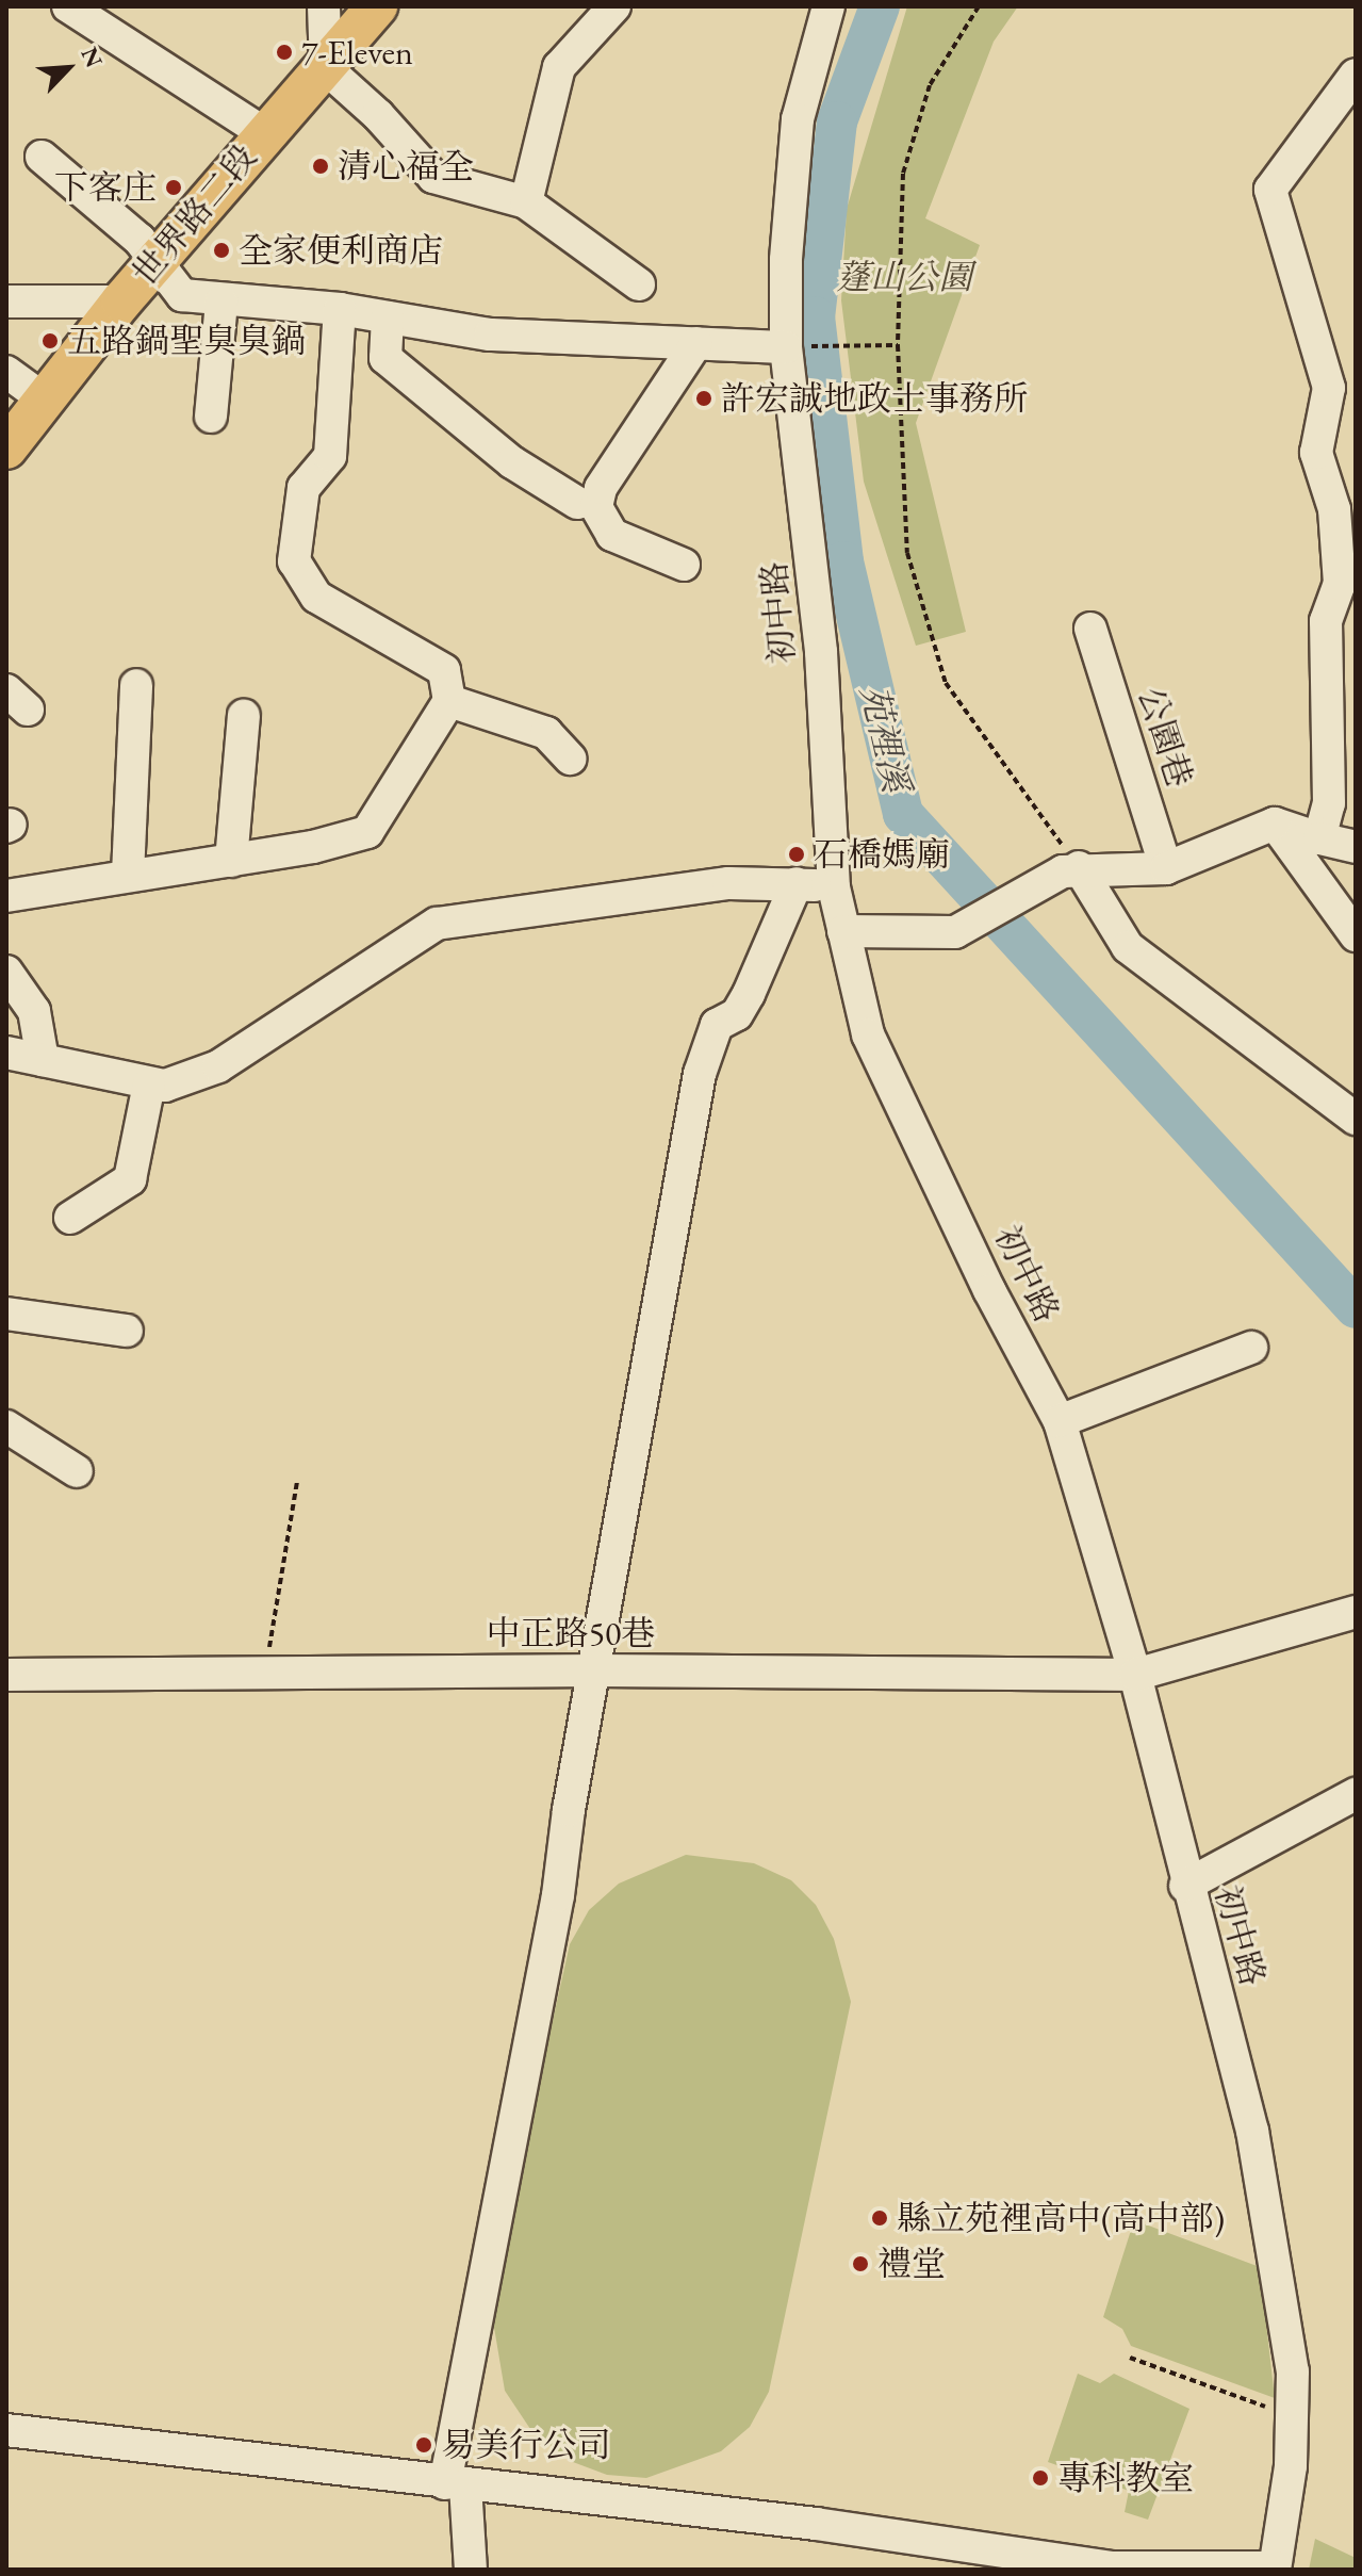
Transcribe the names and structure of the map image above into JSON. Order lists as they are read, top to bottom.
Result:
{
  "streets": {
    "main road": ["世界路二段"],
    "street": ["初中路", "公園巷", "中正路50巷"]
  },
  "crossings": [
    ["初中路", "中正路50巷"]
  ],
  "water": ["苑裡溪"],
  "parks": ["蓬山公園"],
  "places": [
    "7-Eleven",
    "清心福全",
    "下客庄",
    "全家便利商店",
    "五路鍋聖臭臭鍋",
    "許宏誠地政士事務所",
    "石橋媽廟",
    "縣立苑裡高中(高中部)",
    "禮堂",
    "易美行公司",
    "專科教室"
  ],
  "north": "top right"
}
